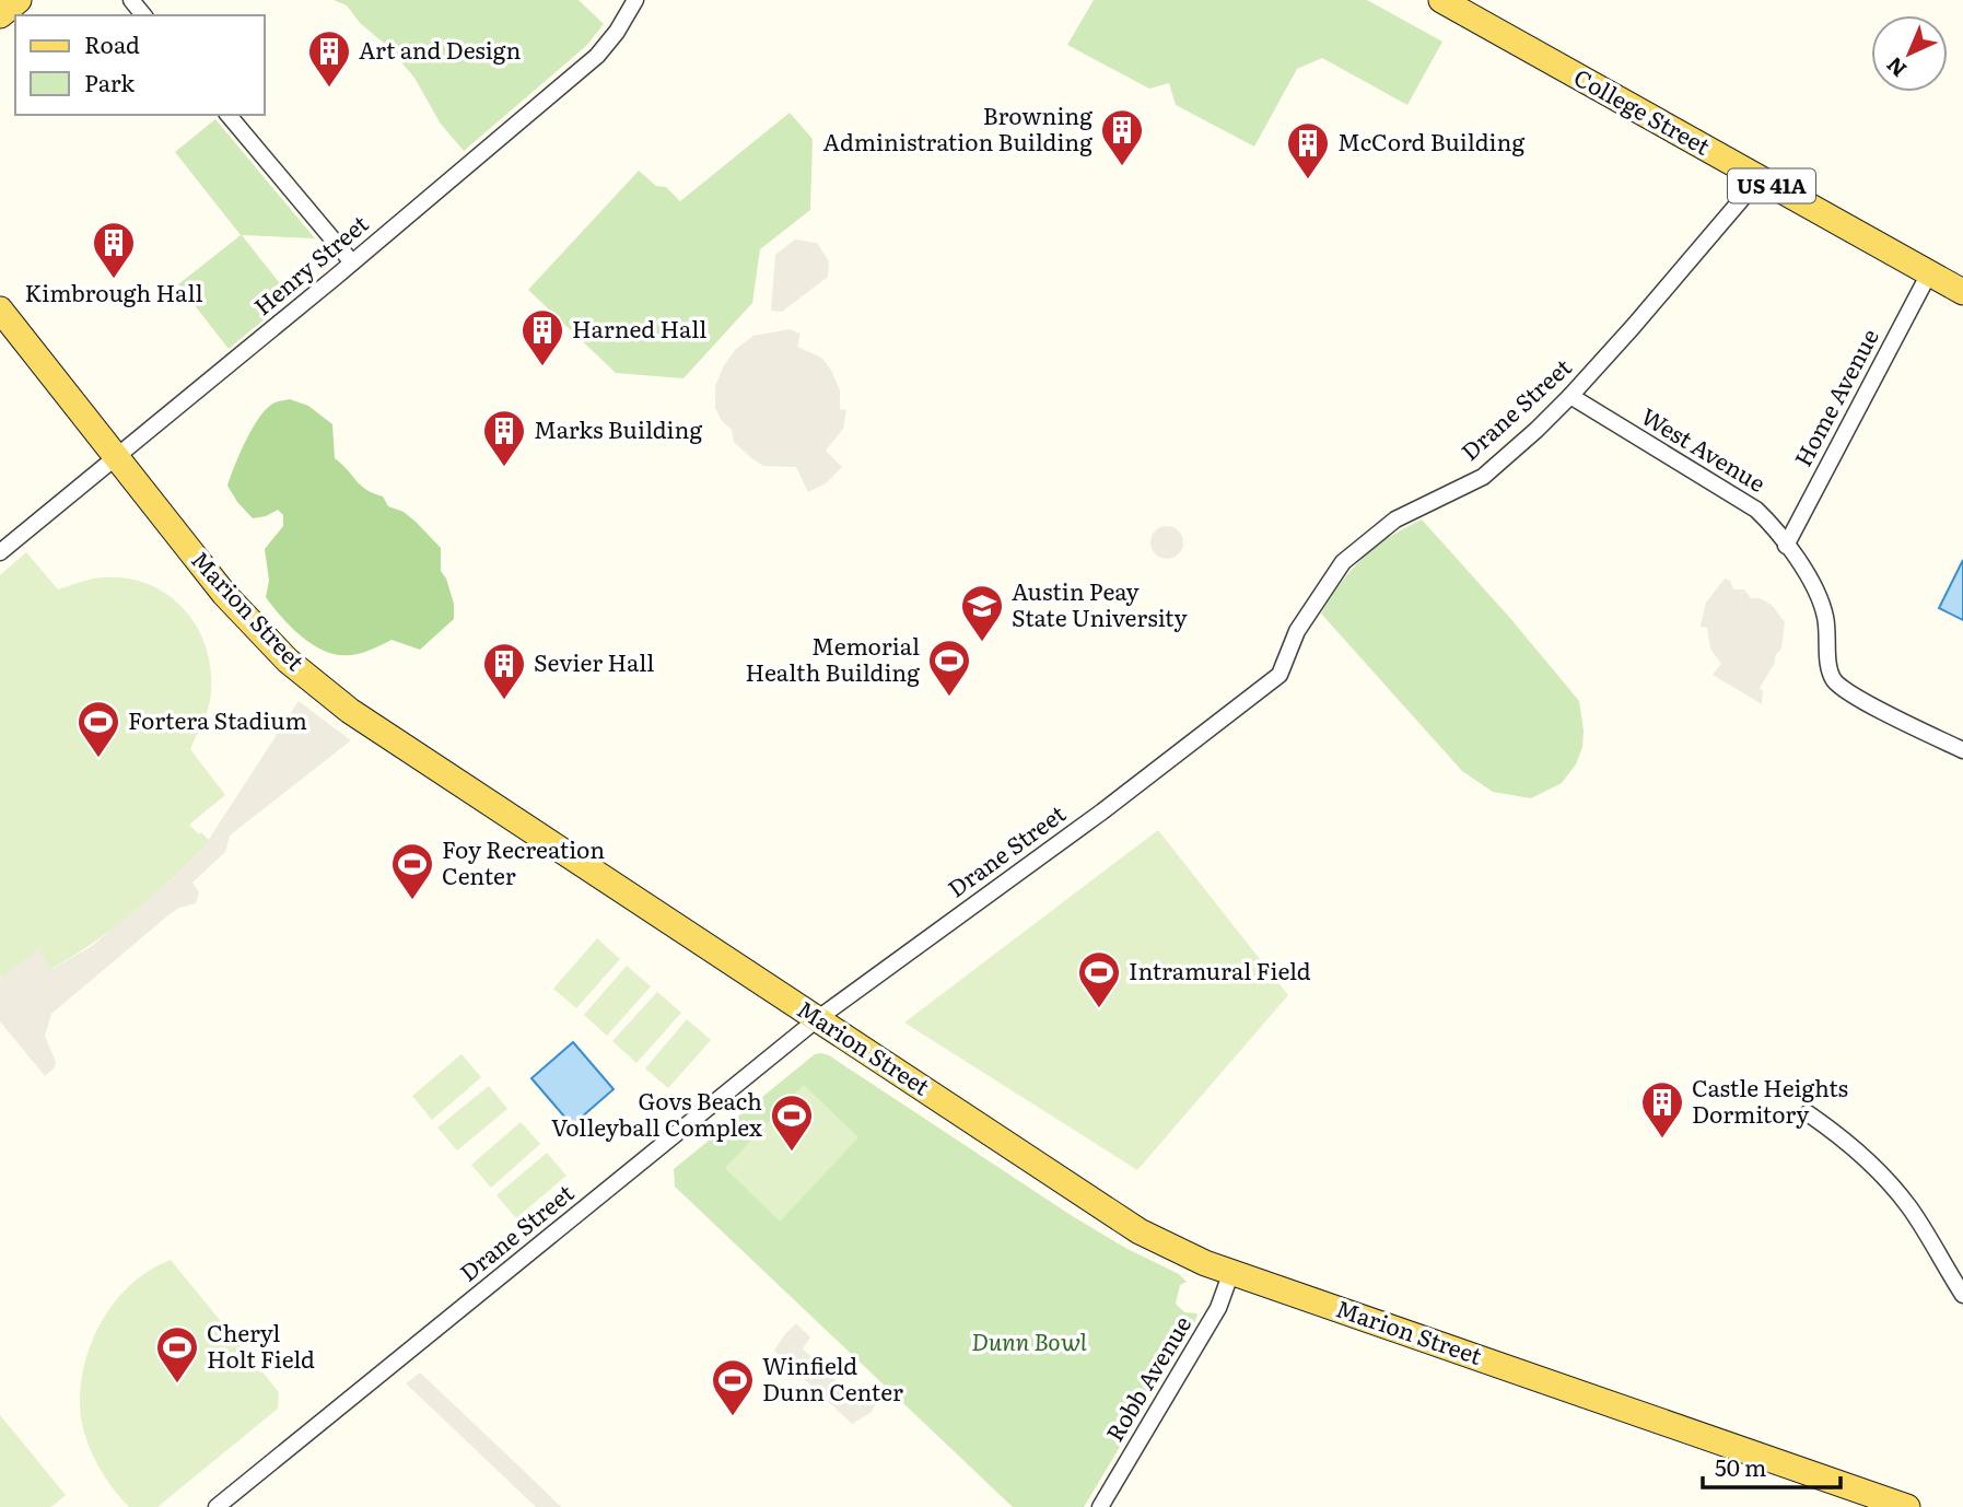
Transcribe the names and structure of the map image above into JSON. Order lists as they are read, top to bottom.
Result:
{
  "streets": {
    "main road": ["College Street", "US 41A", "Marion Street"],
    "street": [
      "Henry Street",
      "Home Avenue",
      "Drane Street",
      "West Avenue",
      "Robb Avenue"
    ]
  },
  "crossings": [
    ["College Street", "Home Avenue"],
    ["College Street", "Drane Street"],
    ["Henry Street", "Marion Street"],
    ["Home Avenue", "West Avenue"],
    ["Drane Street", "West Avenue"],
    ["Drane Street", "Marion Street"],
    ["Marion Street", "Robb Avenue"]
  ],
  "parks": ["Dunn Bowl"],
  "places": {
    "building": [
      "Art and Design",
      "Browning Administration Building",
      "McCord Building",
      "Kimbrough Hall",
      "Harned Hall",
      "Marks Building",
      "Sevier Hall",
      "Castle Heights Dormitory"
    ],
    "school or university": ["Austin Peay State University"],
    "sports": [
      "Memorial Health Building",
      "Fortera Stadium",
      "Foy Recreation Center",
      "Intramural Field",
      "Govs Beach Volleyball Complex",
      "Cheryl Holt Field",
      "Winfield Dunn Center"
    ]
  },
  "legend": ["Road", "Park"],
  "scale_bar": "50 m",
  "north": "bottom left"
}
